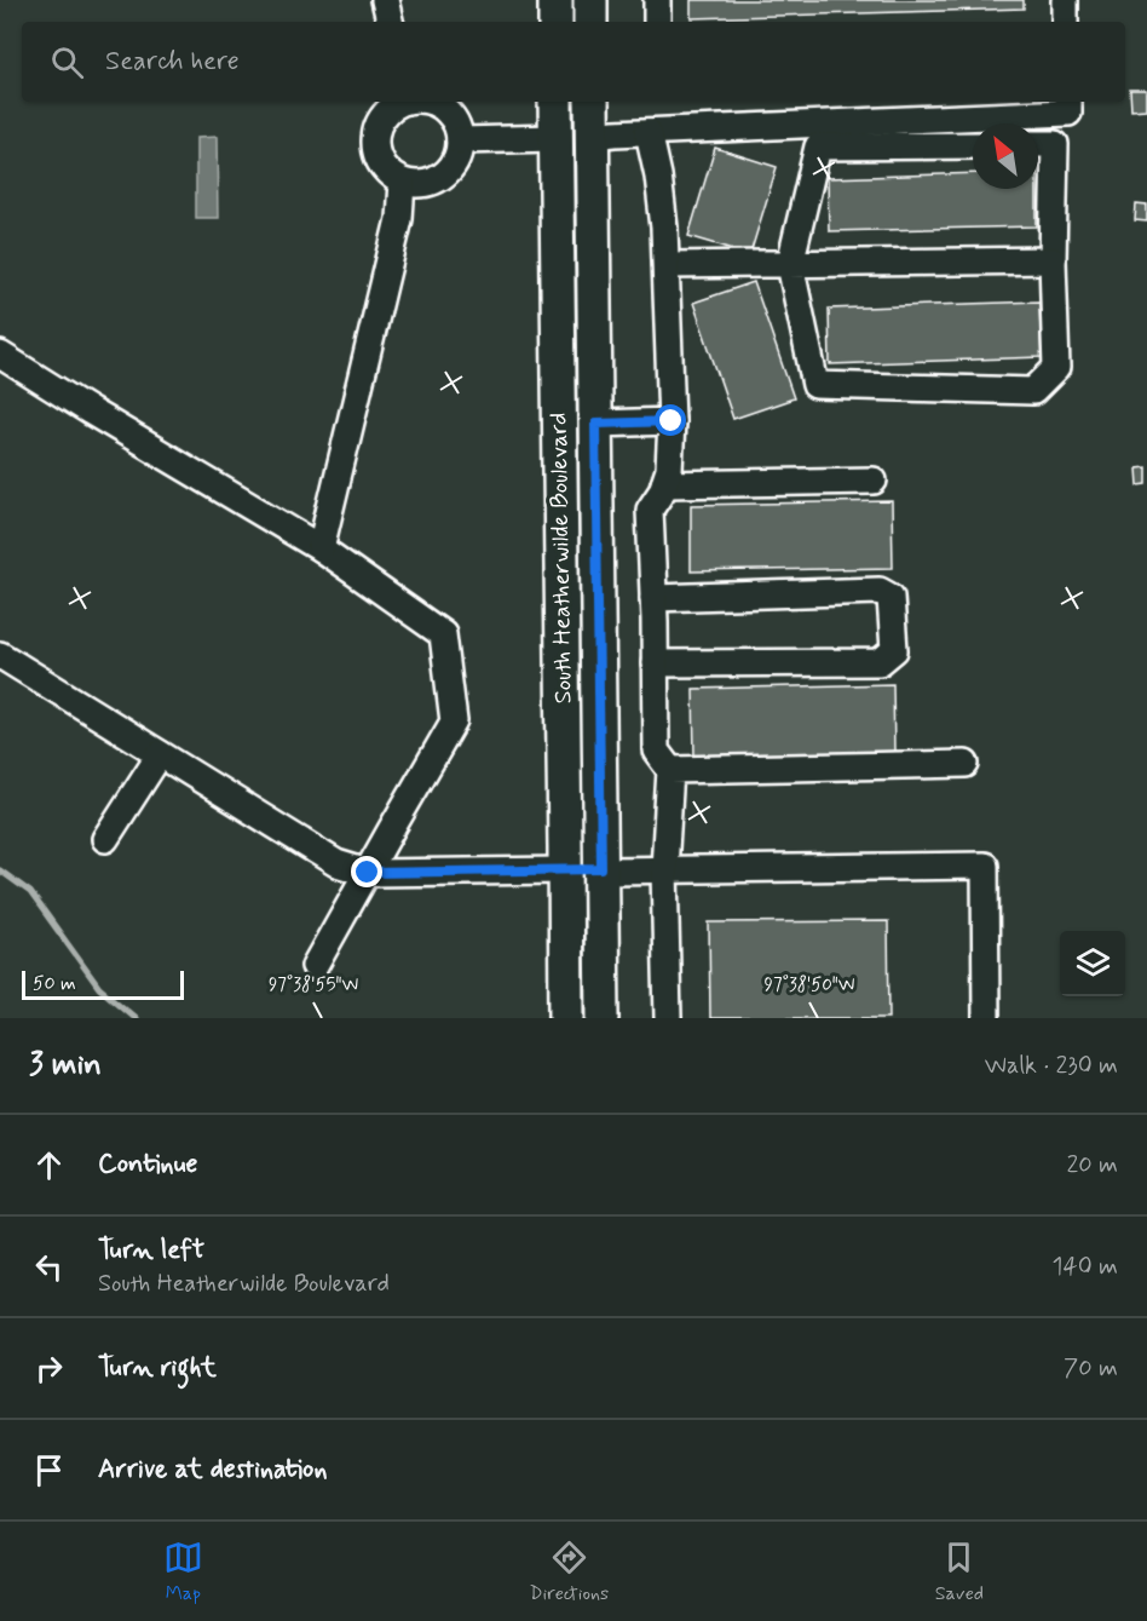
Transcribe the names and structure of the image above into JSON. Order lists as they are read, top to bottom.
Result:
{
  "streets": {
    "main road": ["South Heatherwilde Boulevard"]
  },
  "scale_bar": "50 m",
  "north": "top left",
  "page": {
    "search": "Search here",
    "scale": "50 m",
    "heading": ["3 min", "Walk · 230 m"],
    "list": [
      ["Continue", "20 m"],
      ["Turn left", "South Heatherwilde Boulevard", "140 m"],
      ["Turn right", "70 m"],
      "Arrive at destination"
    ],
    "nav": ["Map", "Directions", "Saved"]
  },
  "coordinates": ["97°38'55\"W", "97°38'50\"W"]
}
